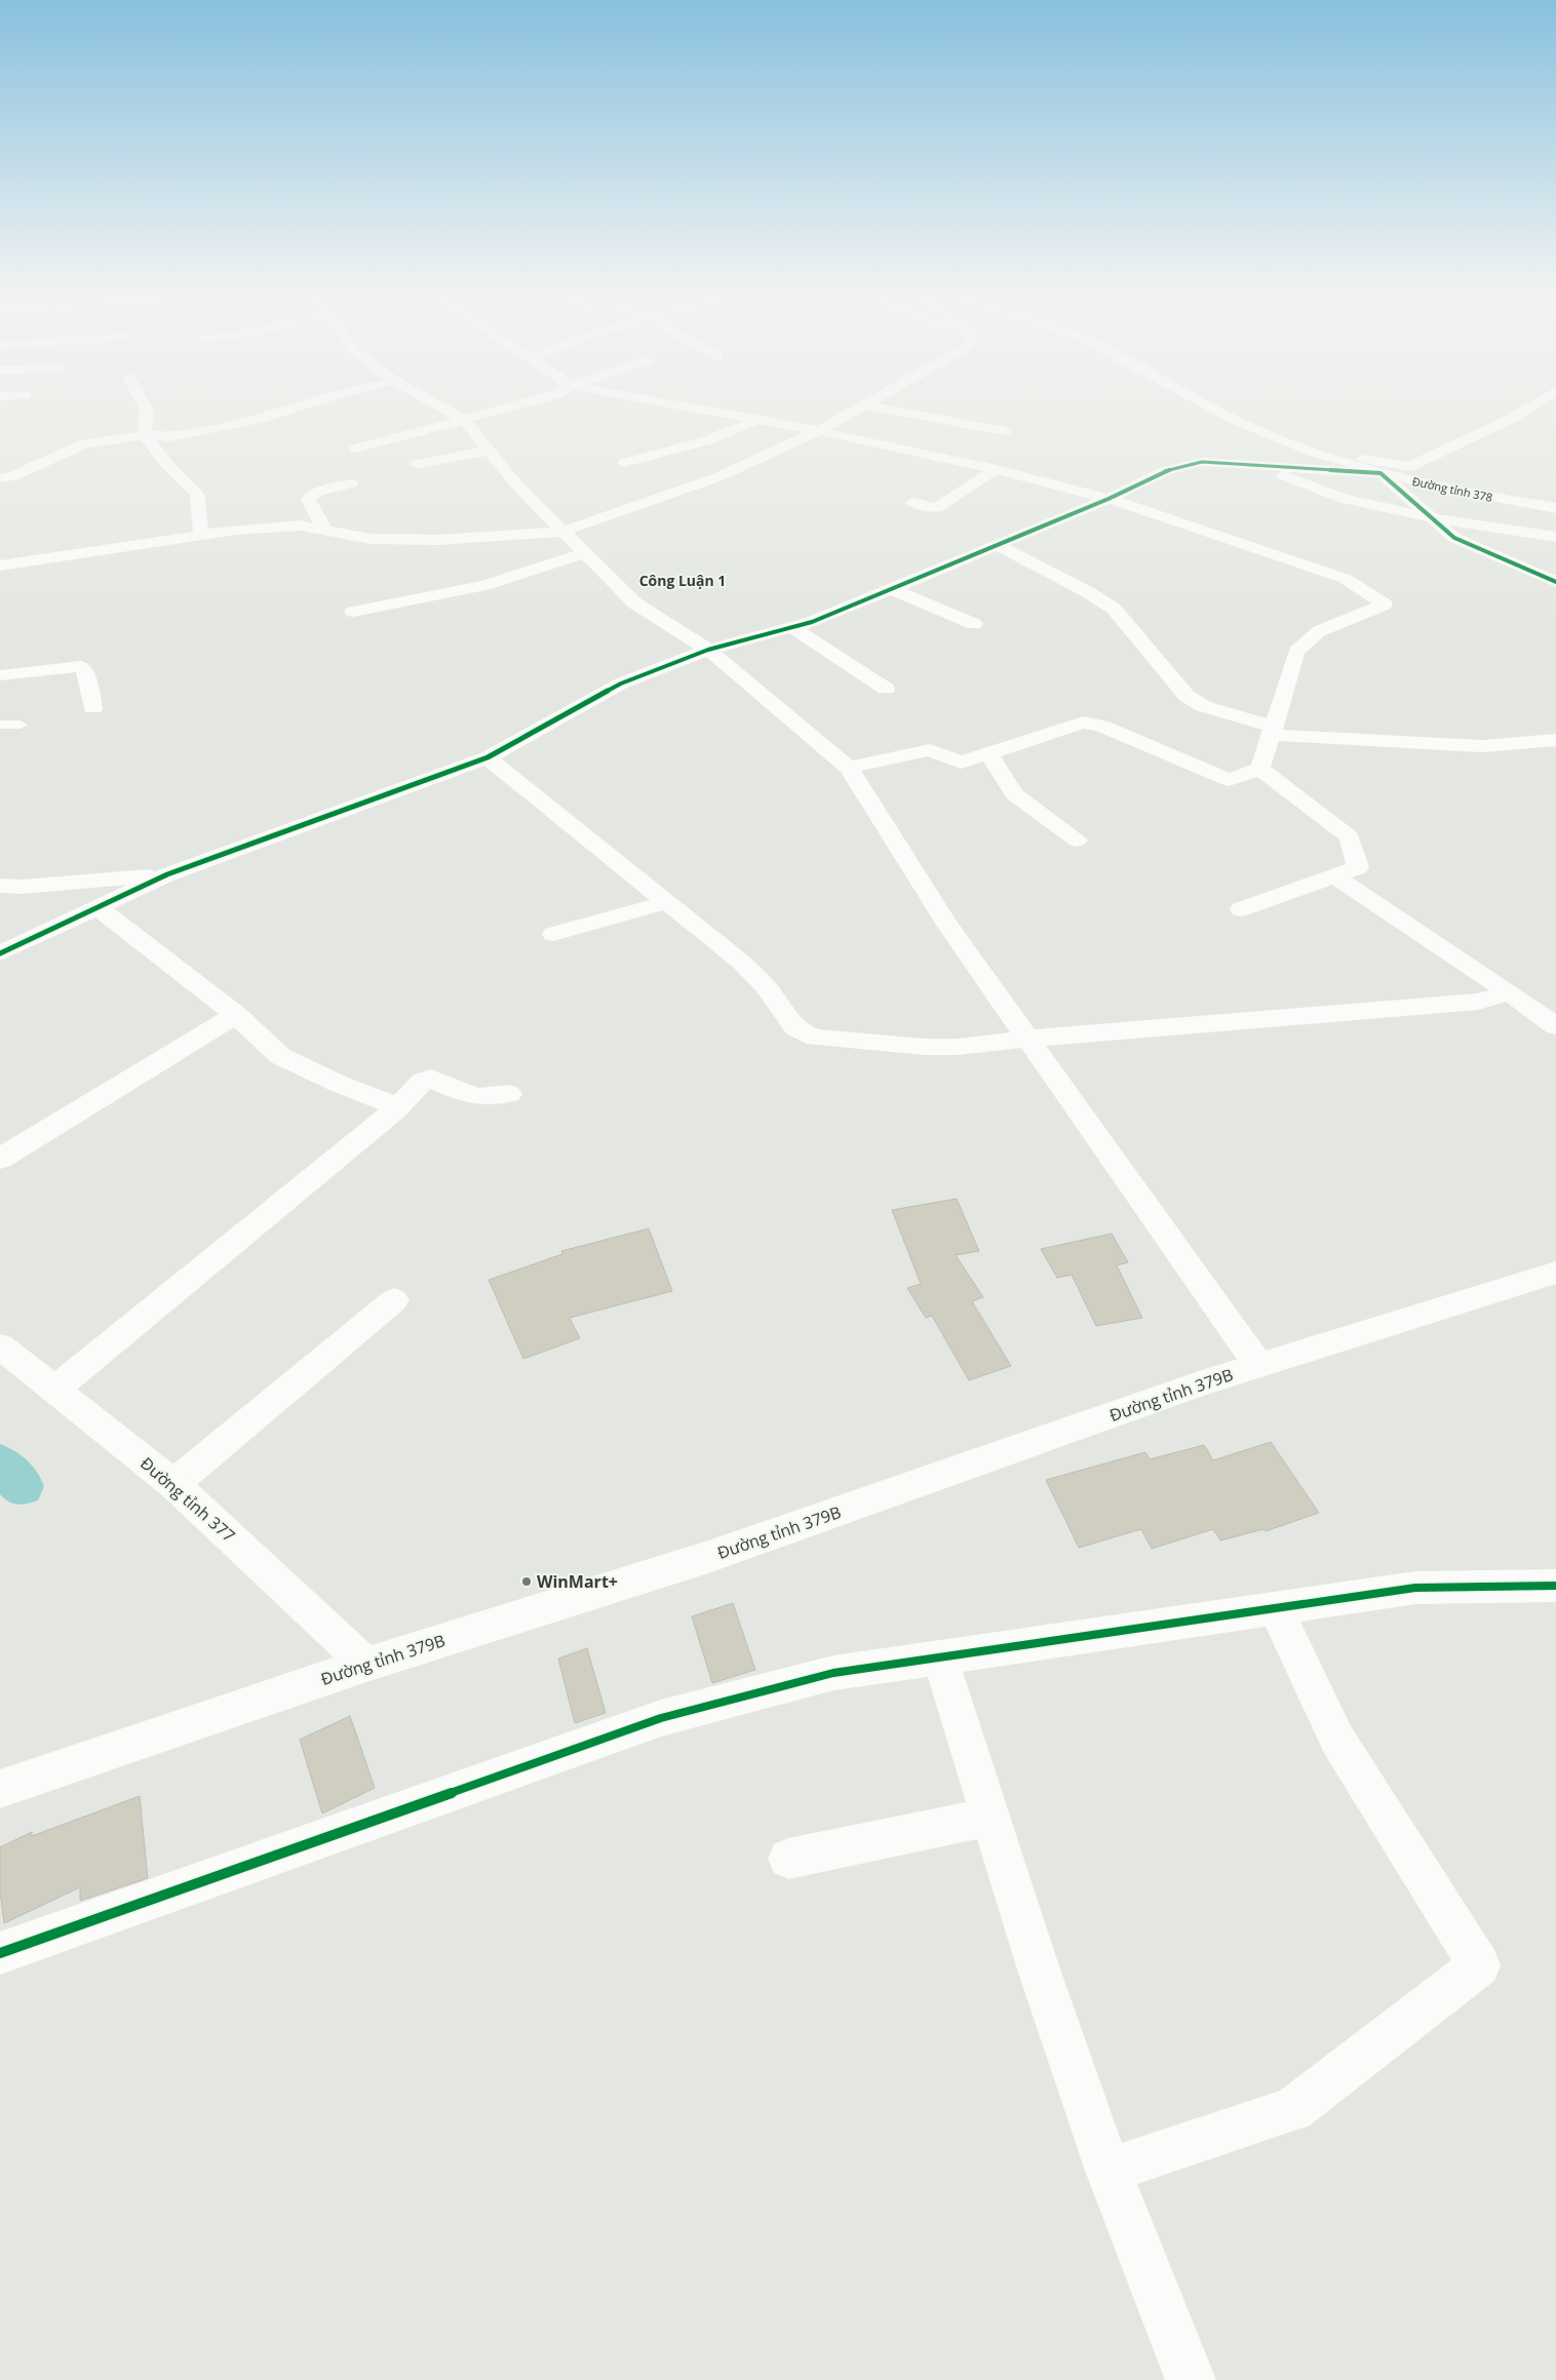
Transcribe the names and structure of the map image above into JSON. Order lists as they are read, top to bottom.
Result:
{
  "streets": {
    "street": ["Đường tỉnh 378", "Đường tỉnh 379B", "Đường tỉnh 377"]
  },
  "crossings": [
    ["Đường tỉnh 379B", "Đường tỉnh 377"]
  ],
  "districts": ["Công Luận 1"],
  "places": ["WinMart+"]
}
